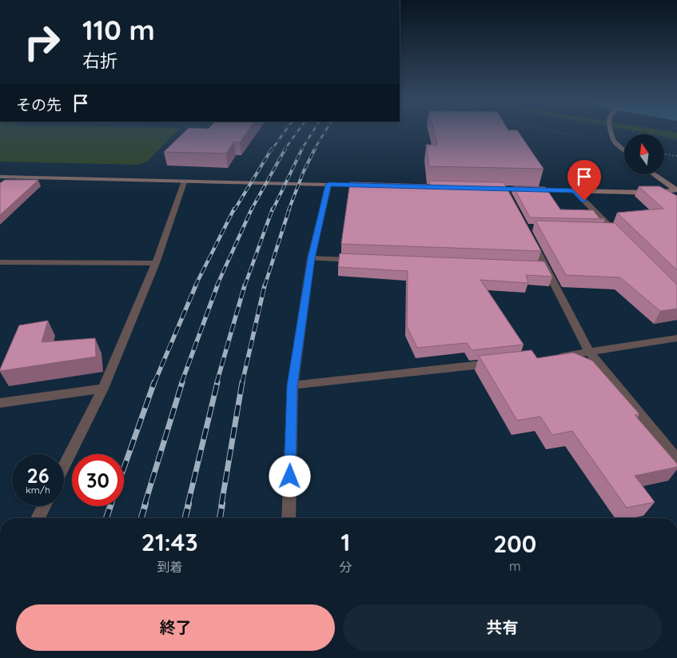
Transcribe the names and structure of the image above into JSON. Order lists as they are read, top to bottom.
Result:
{
  "north": "top",
  "page": {
    "turn": ["110 m", "右折"],
    "then": "その先",
    "speed": "26 km/h",
    "limit": "30",
    "eta": [
      "21:43",
      "到着",
      "1",
      "分",
      "200",
      "m"
    ],
    "buttons": ["終了", "共有"]
  }
}
